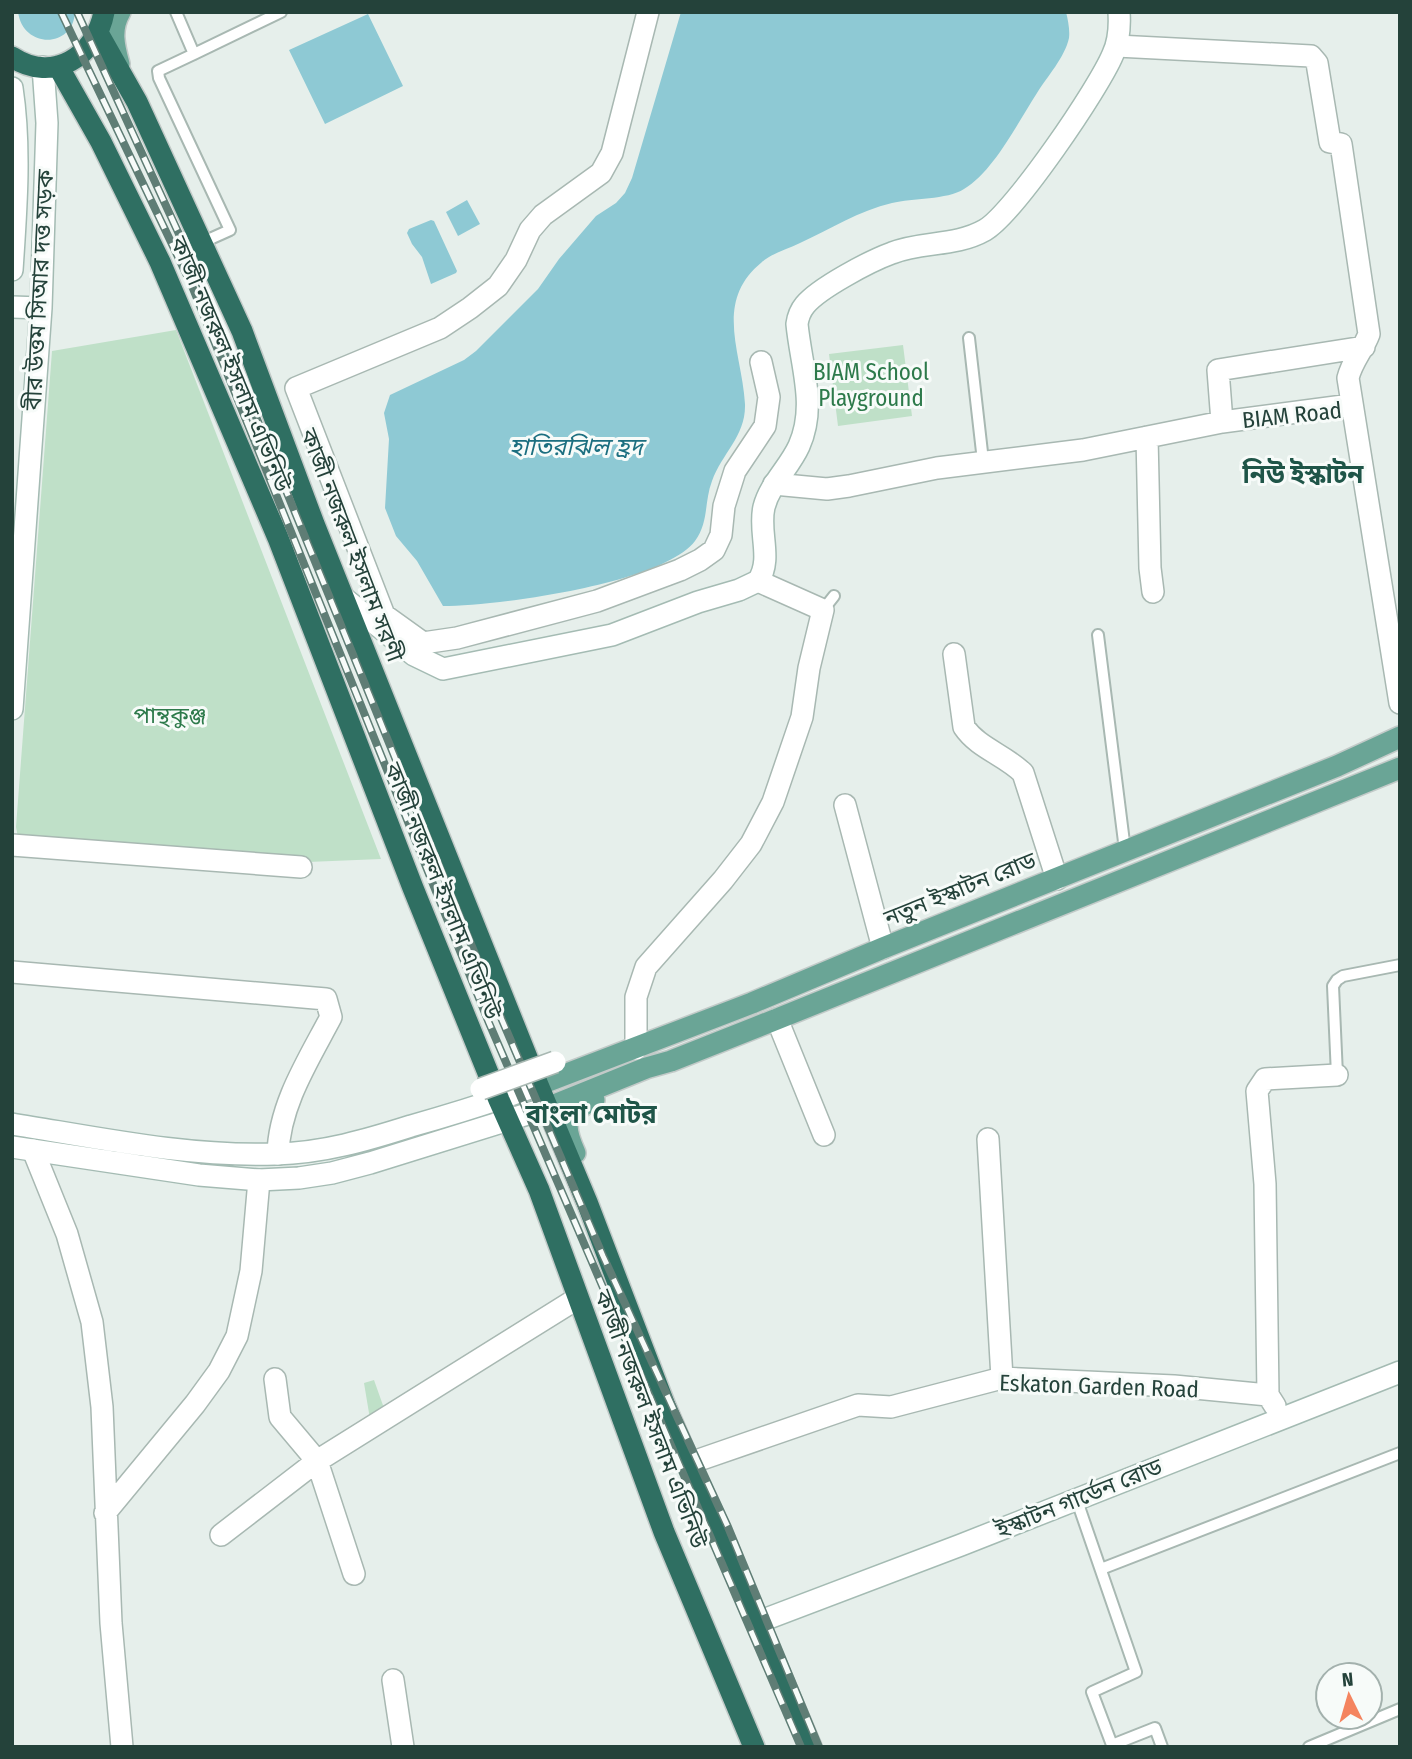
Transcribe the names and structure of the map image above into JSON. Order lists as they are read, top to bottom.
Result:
{
  "streets": {
    "highway": ["কাজী নজরুল ইসলাম এভিনিউ", "কাজী নজরুল ইসলাম সরণী"],
    "main road": ["নতুন ইস্কাটন রোড"],
    "street": [
      "বীর উত্তম সিআর দত্ত সড়ক",
      "BIAM Road",
      "Eskaton Garden Road",
      "ইস্কাটন গার্ডেন রোড"
    ]
  },
  "crossings": [
    ["বীর উত্তম সিআর দত্ত সড়ক", "কাজী নজরুল ইসলাম এভিনিউ"],
    ["কাজী নজরুল ইসলাম এভিনিউ", "কাজী নজরুল ইসলাম সরণী"],
    ["কাজী নজরুল ইসলাম এভিনিউ", "নতুন ইস্কাটন রোড"],
    ["কাজী নজরুল ইসলাম এভিনিউ", "Eskaton Garden Road"],
    ["কাজী নজরুল ইসলাম এভিনিউ", "ইস্কাটন গার্ডেন রোড"],
    ["কাজী নজরুল ইসলাম সরণী", "নতুন ইস্কাটন রোড"]
  ],
  "districts": ["নিউ ইস্কাটন", "বাংলা মোটর"],
  "water": ["হাতিরঝিল হ্রদ"],
  "parks": ["BIAM School Playground", "পান্থকুঞ্জ"],
  "north": "top"
}
